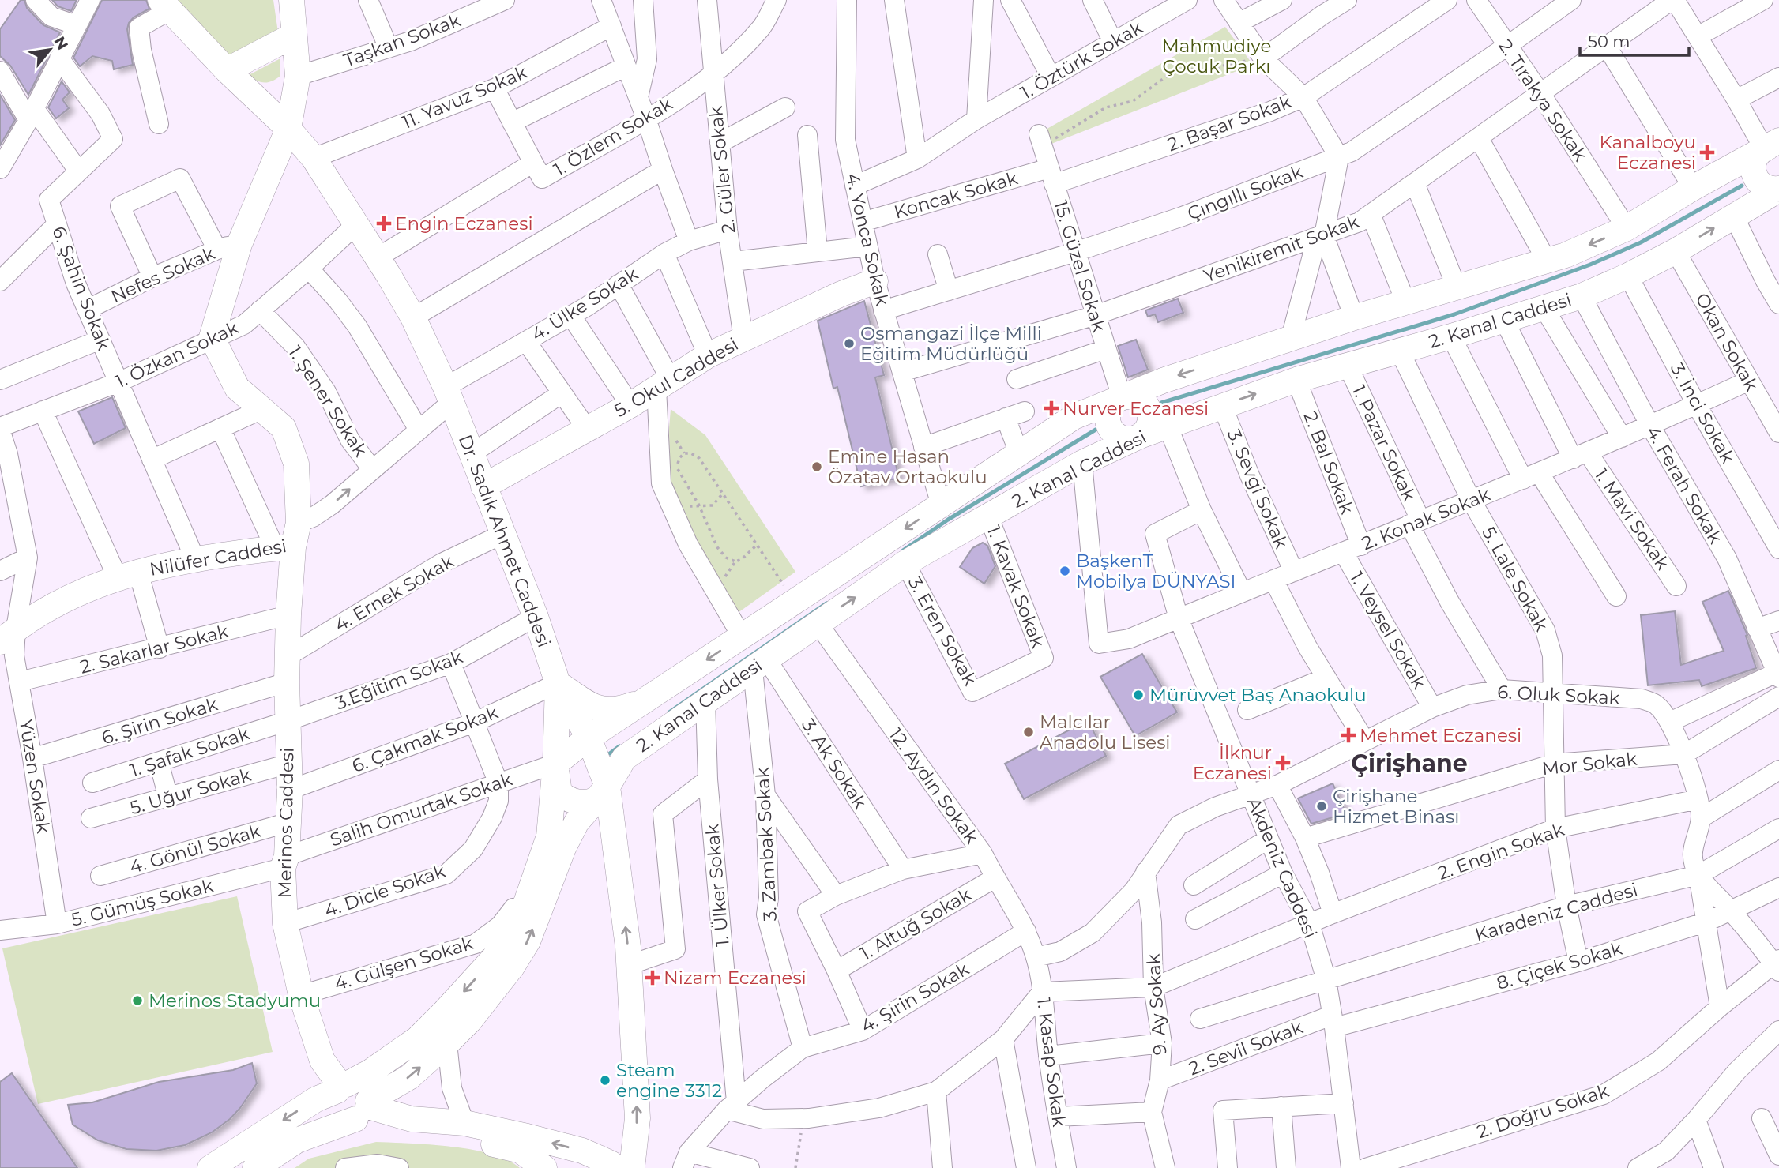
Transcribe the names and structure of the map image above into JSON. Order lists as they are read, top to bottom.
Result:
{
  "streets": {
    "main road": [
      "2. Kanal Caddesi",
      "5. Okul Caddesi",
      "Dr. Sadık Ahmet Caddesi",
      "Nilüfer Caddesi",
      "Merinos Caddesi"
    ],
    "street": [
      "Taşkan Sokak",
      "1. Öztürk Sokak",
      "11. Yavuz Sokak",
      "2. Tırakya Sokak",
      "2. Başar Sokak",
      "1. Özlem Sokak",
      "2. Güler Sokak",
      "Çıngıllı Sokak",
      "Koncak Sokak",
      "4. Yonca Sokak",
      "Yenikiremit Sokak",
      "15. Güzel Sokak",
      "Nefes Sokak",
      "6. Şahin Sokak",
      "4. Ülke Sokak",
      "Okan Sokak",
      "1. Özkan Sokak",
      "1. Şener Sokak",
      "3. İnci Sokak",
      "1. Pazar Sokak",
      "2. Bal Sokak",
      "4. Ferah Sokak",
      "3. Sevgi Sokak",
      "2. Konak Sokak",
      "1. Mavi Sokak",
      "5. Lale Sokak",
      "1. Kavak Sokak",
      "4. Ernek Sokak",
      "1. Veysel Sokak",
      "3. Eren Sokak",
      "2. Sakarlar Sokak",
      "3.Eğitim Sokak",
      "6. Oluk Sokak",
      "6. Şirin Sokak",
      "6. Çakmak Sokak",
      "1. Şafak Sokak",
      "3. Ak Sokak",
      "Mor Sokak",
      "Yüzen Sokak",
      "12. Aydın Sokak",
      "5. Uğur Sokak",
      "Salih Omurtak Sokak",
      "3. Zambak Sokak",
      "4. Gönül Sokak",
      "2. Engin Sokak",
      "Akdeniz Caddesi",
      "1. Ülker Sokak",
      "4. Dicle Sokak",
      "5. Gümüş Sokak",
      "Karadeniz Caddesi",
      "1. Altuğ Sokak",
      "4. Gülşen Sokak",
      "8. Çiçek Sokak",
      "4. Şirin Sokak",
      "9. Ay Sokak",
      "2. Sevil Sokak",
      "1. Kasap Sokak",
      "2. Doğru Sokak"
    ]
  },
  "crossings": [
    ["1. Öztürk Sokak", "4. Yonca Sokak"],
    ["11. Yavuz Sokak", "Dr. Sadık Ahmet Caddesi"],
    ["2. Tırakya Sokak", "Çıngıllı Sokak"],
    ["2. Tırakya Sokak", "Yenikiremit Sokak"],
    ["2. Tırakya Sokak", "2. Kanal Caddesi"],
    ["2. Başar Sokak", "Koncak Sokak"],
    ["2. Başar Sokak", "15. Güzel Sokak"],
    ["1. Özlem Sokak", "2. Güler Sokak"],
    ["1. Özlem Sokak", "Dr. Sadık Ahmet Caddesi"],
    ["2. Güler Sokak", "4. Ülke Sokak"],
    ["2. Güler Sokak", "5. Okul Caddesi"],
    ["Çıngıllı Sokak", "4. Yonca Sokak"],
    ["Çıngıllı Sokak", "15. Güzel Sokak"],
    ["Koncak Sokak", "4. Yonca Sokak"],
    ["Koncak Sokak", "15. Güzel Sokak"],
    ["4. Yonca Sokak", "Yenikiremit Sokak"],
    ["4. Yonca Sokak", "2. Kanal Caddesi"],
    ["4. Yonca Sokak", "5. Okul Caddesi"],
    ["Yenikiremit Sokak", "15. Güzel Sokak"],
    ["15. Güzel Sokak", "2. Kanal Caddesi"],
    ["Nefes Sokak", "6. Şahin Sokak"],
    ["6. Şahin Sokak", "1. Özkan Sokak"],
    ["6. Şahin Sokak", "Nilüfer Caddesi"],
    ["4. Ülke Sokak", "1. Şener Sokak"],
    ["4. Ülke Sokak", "Dr. Sadık Ahmet Caddesi"],
    ["4. Ülke Sokak", "Nilüfer Caddesi"],
    ["2. Kanal Caddesi", "Okan Sokak"],
    ["2. Kanal Caddesi", "3. İnci Sokak"],
    ["2. Kanal Caddesi", "1. Pazar Sokak"],
    ["2. Kanal Caddesi", "2. Bal Sokak"],
    ["2. Kanal Caddesi", "4. Ferah Sokak"],
    ["2. Kanal Caddesi", "3. Sevgi Sokak"],
    ["2. Kanal Caddesi", "2. Konak Sokak"],
    ["2. Kanal Caddesi", "1. Mavi Sokak"],
    ["2. Kanal Caddesi", "Dr. Sadık Ahmet Caddesi"],
    ["2. Kanal Caddesi", "5. Lale Sokak"],
    ["2. Kanal Caddesi", "1. Kavak Sokak"],
    ["2. Kanal Caddesi", "3. Eren Sokak"],
    ["2. Kanal Caddesi", "3. Ak Sokak"],
    ["2. Kanal Caddesi", "12. Aydın Sokak"],
    ["2. Kanal Caddesi", "Salih Omurtak Sokak"],
    ["2. Kanal Caddesi", "3. Zambak Sokak"],
    ["2. Kanal Caddesi", "1. Ülker Sokak"],
    ["Okan Sokak", "2. Konak Sokak"],
    ["1. Özkan Sokak", "1. Şener Sokak"],
    ["1. Özkan Sokak", "Dr. Sadık Ahmet Caddesi"],
    ["1. Özkan Sokak", "Nilüfer Caddesi"],
    ["5. Okul Caddesi", "Dr. Sadık Ahmet Caddesi"],
    ["3. İnci Sokak", "2. Konak Sokak"],
    ["1. Pazar Sokak", "2. Konak Sokak"],
    ["1. Pazar Sokak", "6. Oluk Sokak"],
    ["2. Bal Sokak", "2. Konak Sokak"],
    ["2. Bal Sokak", "1. Veysel Sokak"],
    ["4. Ferah Sokak", "2. Konak Sokak"],
    ["3. Sevgi Sokak", "2. Konak Sokak"],
    ["2. Konak Sokak", "1. Mavi Sokak"],
    ["2. Konak Sokak", "5. Lale Sokak"],
    ["2. Konak Sokak", "1. Veysel Sokak"],
    ["2. Konak Sokak", "Akdeniz Caddesi"],
    ["Dr. Sadık Ahmet Caddesi", "4. Ernek Sokak"],
    ["Dr. Sadık Ahmet Caddesi", "3.Eğitim Sokak"],
    ["Dr. Sadık Ahmet Caddesi", "6. Çakmak Sokak"],
    ["Nilüfer Caddesi", "Yüzen Sokak"],
    ["Nilüfer Caddesi", "Merinos Caddesi"],
    ["5. Lale Sokak", "6. Oluk Sokak"],
    ["5. Lale Sokak", "Mor Sokak"],
    ["5. Lale Sokak", "2. Engin Sokak"],
    ["5. Lale Sokak", "Karadeniz Caddesi"],
    ["5. Lale Sokak", "8. Çiçek Sokak"],
    ["1. Kavak Sokak", "3. Eren Sokak"],
    ["4. Ernek Sokak", "Merinos Caddesi"],
    ["1. Veysel Sokak", "6. Oluk Sokak"],
    ["2. Sakarlar Sokak", "Yüzen Sokak"],
    ["2. Sakarlar Sokak", "Merinos Caddesi"],
    ["3.Eğitim Sokak", "1. Şafak Sokak"],
    ["3.Eğitim Sokak", "Merinos Caddesi"],
    ["6. Oluk Sokak", "Akdeniz Caddesi"],
    ["6. Şirin Sokak", "Yüzen Sokak"],
    ["6. Şirin Sokak", "Merinos Caddesi"],
    ["6. Çakmak Sokak", "Merinos Caddesi"],
    ["1. Şafak Sokak", "Merinos Caddesi"],
    ["3. Ak Sokak", "3. Zambak Sokak"],
    ["Yüzen Sokak", "5. Gümüş Sokak"],
    ["12. Aydın Sokak", "1. Altuğ Sokak"],
    ["12. Aydın Sokak", "4. Şirin Sokak"],
    ["12. Aydın Sokak", "1. Kasap Sokak"],
    ["5. Uğur Sokak", "Merinos Caddesi"],
    ["Salih Omurtak Sokak", "Merinos Caddesi"],
    ["Salih Omurtak Sokak", "4. Dicle Sokak"],
    ["Salih Omurtak Sokak", "5. Gümüş Sokak"],
    ["Merinos Caddesi", "4. Gönül Sokak"],
    ["Merinos Caddesi", "4. Dicle Sokak"],
    ["Merinos Caddesi", "5. Gümüş Sokak"],
    ["Merinos Caddesi", "4. Gülşen Sokak"],
    ["3. Zambak Sokak", "4. Şirin Sokak"],
    ["2. Engin Sokak", "Akdeniz Caddesi"],
    ["Akdeniz Caddesi", "Karadeniz Caddesi"],
    ["Akdeniz Caddesi", "8. Çiçek Sokak"],
    ["Akdeniz Caddesi", "2. Sevil Sokak"],
    ["1. Ülker Sokak", "4. Şirin Sokak"],
    ["8. Çiçek Sokak", "2. Sevil Sokak"],
    ["9. Ay Sokak", "2. Sevil Sokak"]
  ],
  "districts": ["Çirişhane"],
  "parks": ["Mahmudiye Çocuk Parkı"],
  "places": {
    "health": [
      "Kanalboyu Eczanesi",
      "Engin Eczanesi",
      "Nurver Eczanesi",
      "Mehmet Eczanesi",
      "İlknur Eczanesi",
      "Nizam Eczanesi"
    ],
    "other": [
      "Osmangazi İlçe Milli Eğitim Müdürlüğü",
      "Emine Hasan Özatav Ortaokulu",
      "BaşkenT Mobilya DÜNYASI",
      "Mürüvvet Baş Anaokulu",
      "Malcılar Anadolu Lisesi",
      "Çirişhane Hizmet Binası",
      "Merinos Stadyumu",
      "Steam engine 3312"
    ]
  },
  "scale_bar": "50 m",
  "north": "top right"
}
